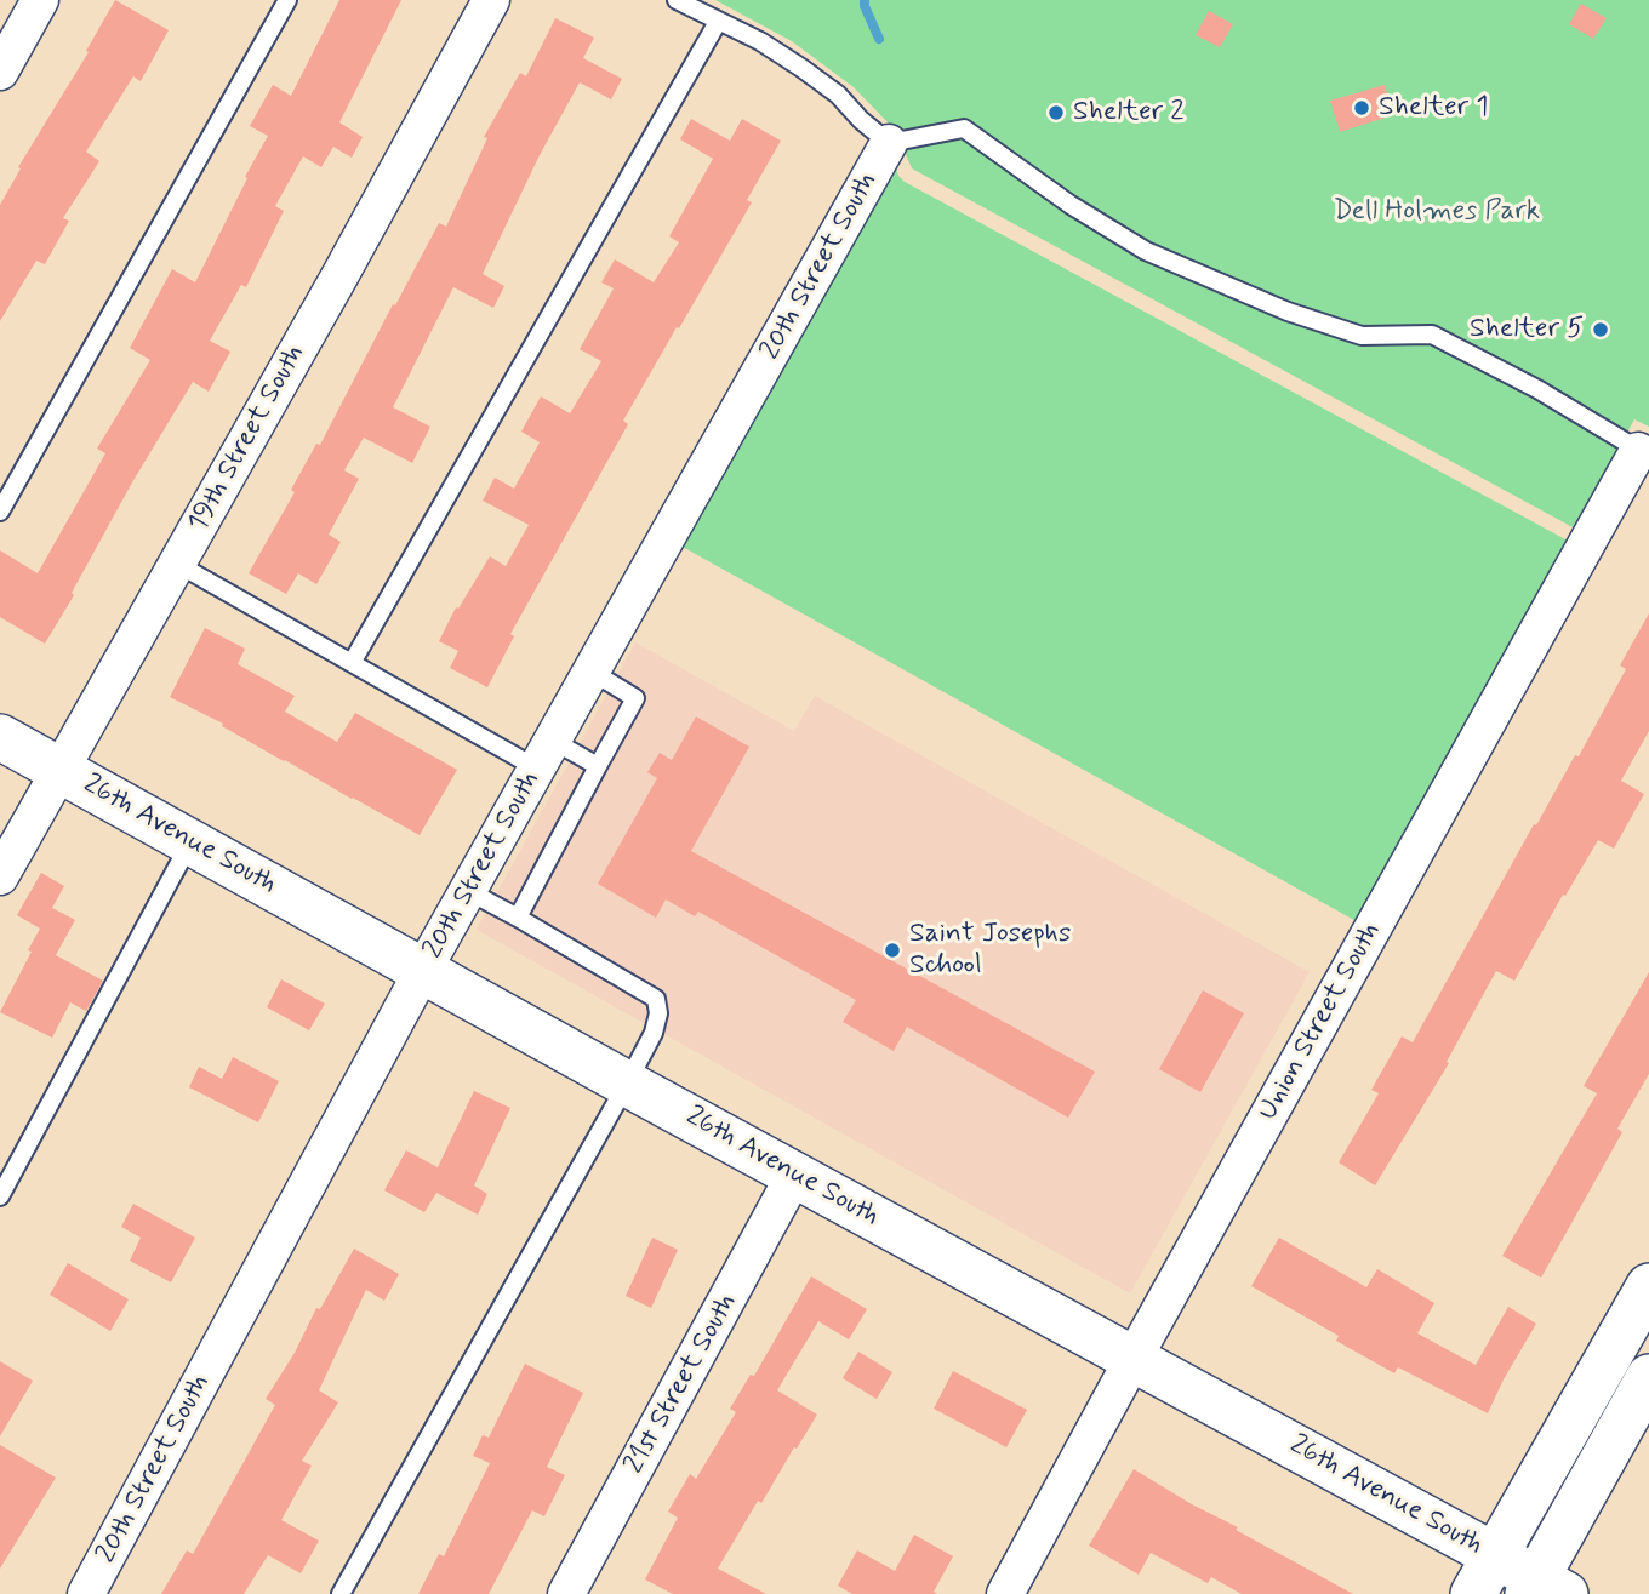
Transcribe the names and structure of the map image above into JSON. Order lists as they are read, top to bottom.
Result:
{
  "streets": {
    "street": [
      "20th Street South",
      "19th Street South",
      "26th Avenue South",
      "Union Street South",
      "21st Street South"
    ]
  },
  "crossings": [
    ["20th Street South", "26th Avenue South"],
    ["19th Street South", "26th Avenue South"],
    ["26th Avenue South", "Union Street South"],
    ["26th Avenue South", "21st Street South"]
  ],
  "parks": ["Dell Holmes Park"],
  "places": [
    "Shelter 1",
    "Shelter 2",
    "Shelter 5",
    "Saint Josephs School"
  ]
}
